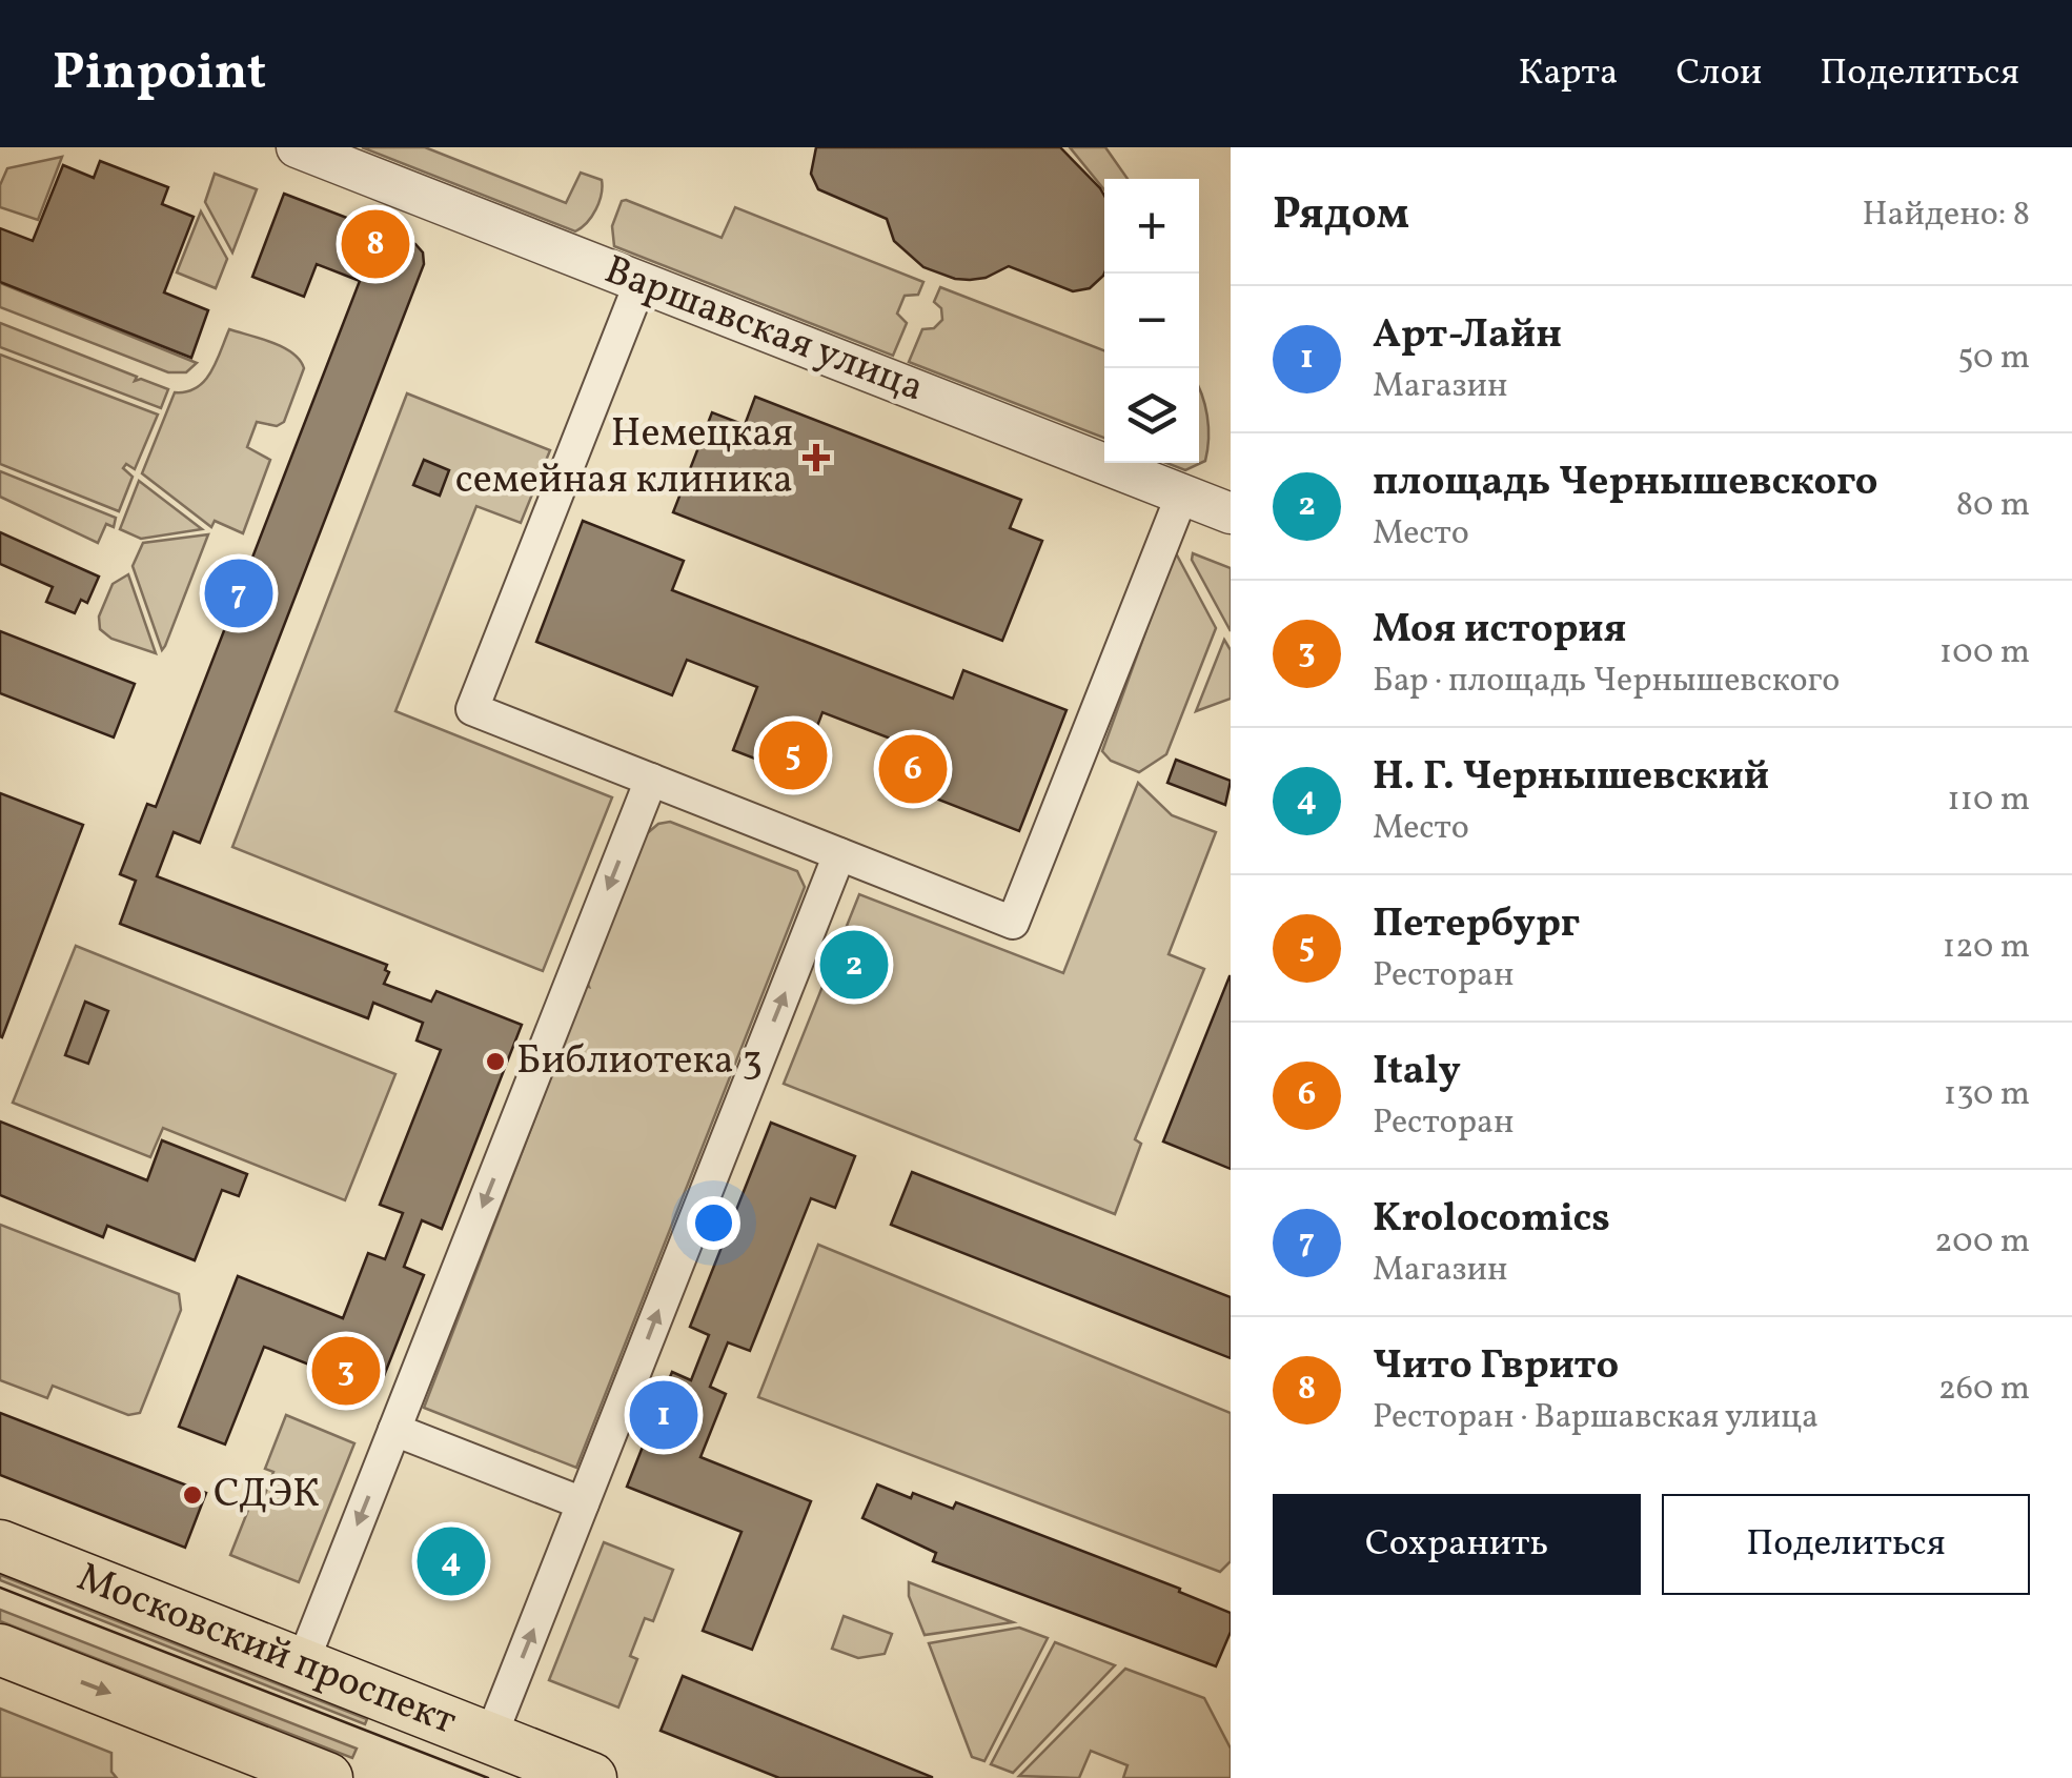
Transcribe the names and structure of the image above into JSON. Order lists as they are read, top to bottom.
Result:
{
  "streets": {
    "main road": ["Московский проспект"],
    "street": ["Варшавская улица"]
  },
  "places": {
    "health": ["Немецкая семейная клиника"],
    "other": ["Библиотека 3", "СДЭК"]
  },
  "page": {
    "header": "Pinpoint",
    "nav": ["Карта", "Слои", "Поделиться"],
    "heading": ["Рядом", "Найдено: 8"],
    "map_buttons": ["+", "−"],
    "pins": [
      "8",
      "7",
      "5",
      "6",
      "2",
      "3",
      "1",
      "4"
    ],
    "list": [
      {
        "mark": "1",
        "name": "Арт-Лайн",
        "note": "Магазин",
        "value": "50 m"
      },
      {
        "mark": "2",
        "name": "площадь Чернышевского",
        "note": "Место",
        "value": "80 m"
      },
      {
        "mark": "3",
        "name": "Моя история",
        "note": "Бар · площадь Чернышевского",
        "value": "100 m"
      },
      {
        "mark": "4",
        "name": "Н. Г. Чернышевский",
        "note": "Место",
        "value": "110 m"
      },
      {
        "mark": "5",
        "name": "Петербург",
        "note": "Ресторан",
        "value": "120 m"
      },
      {
        "mark": "6",
        "name": "Italy",
        "note": "Ресторан",
        "value": "130 m"
      },
      {
        "mark": "7",
        "name": "Krolocomics",
        "note": "Магазин",
        "value": "200 m"
      },
      {
        "mark": "8",
        "name": "Чито Гврито",
        "note": "Ресторан · Варшавская улица",
        "value": "260 m"
      }
    ],
    "buttons": ["Сохранить", "Поделиться"]
  }
}
